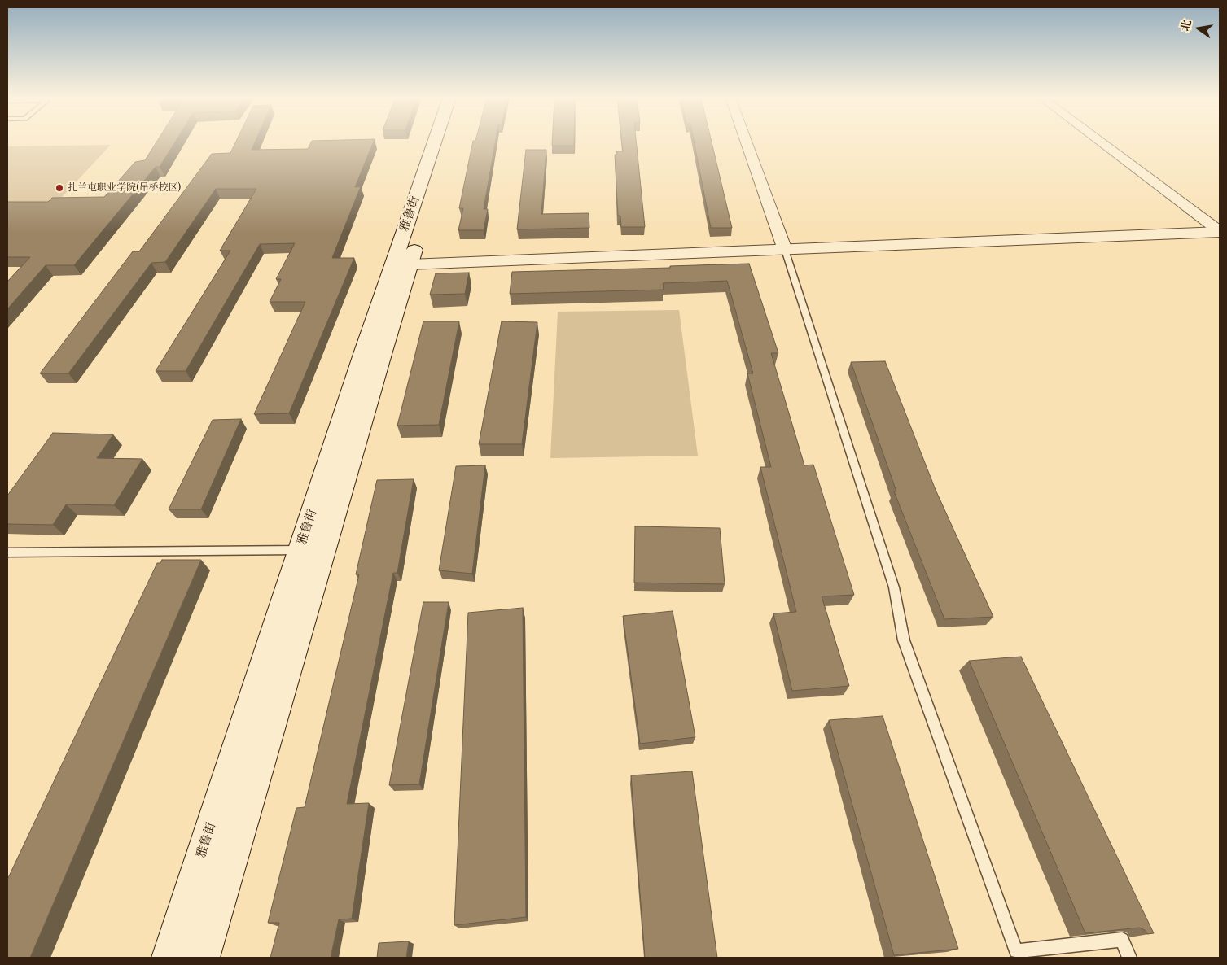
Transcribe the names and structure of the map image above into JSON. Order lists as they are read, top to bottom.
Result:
{
  "streets": {
    "main road": ["雅鲁街"]
  },
  "places": ["扎兰屯职业学院(吊桥校区)"],
  "north": "left"
}
